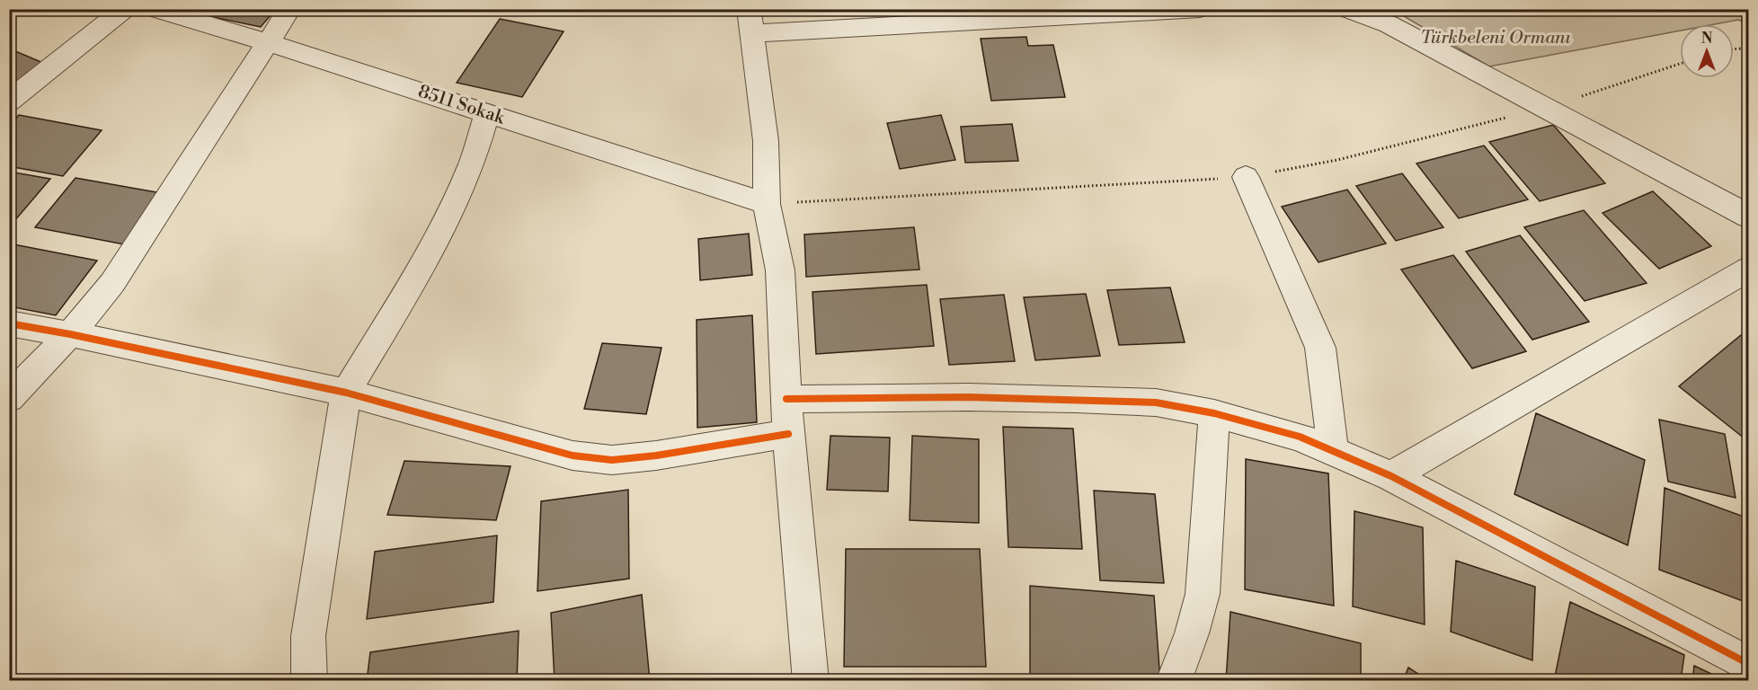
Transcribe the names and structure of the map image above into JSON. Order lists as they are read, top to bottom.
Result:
{
  "streets": {
    "street": ["8511 Sokak"]
  },
  "parks": ["Türkbeleni Ormanı"],
  "north": "top"
}
